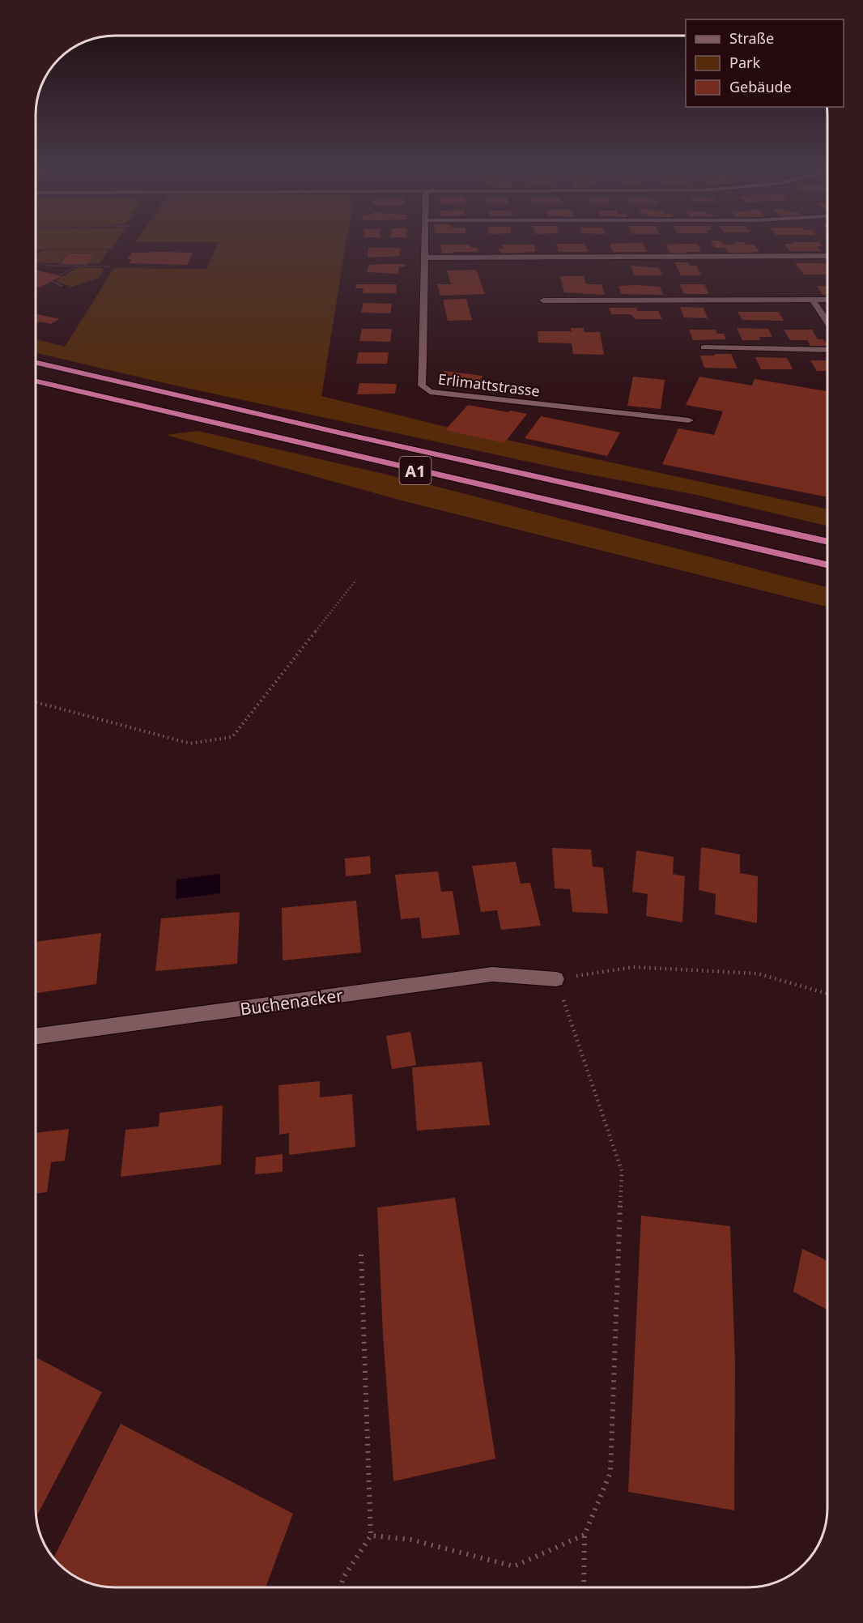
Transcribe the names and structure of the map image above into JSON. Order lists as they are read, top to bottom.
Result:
{
  "streets": {
    "highway": ["A1"],
    "street": ["Erlimattstrasse", "Buchenacker"]
  },
  "legend": ["Straße", "Park", "Gebäude"]
}
